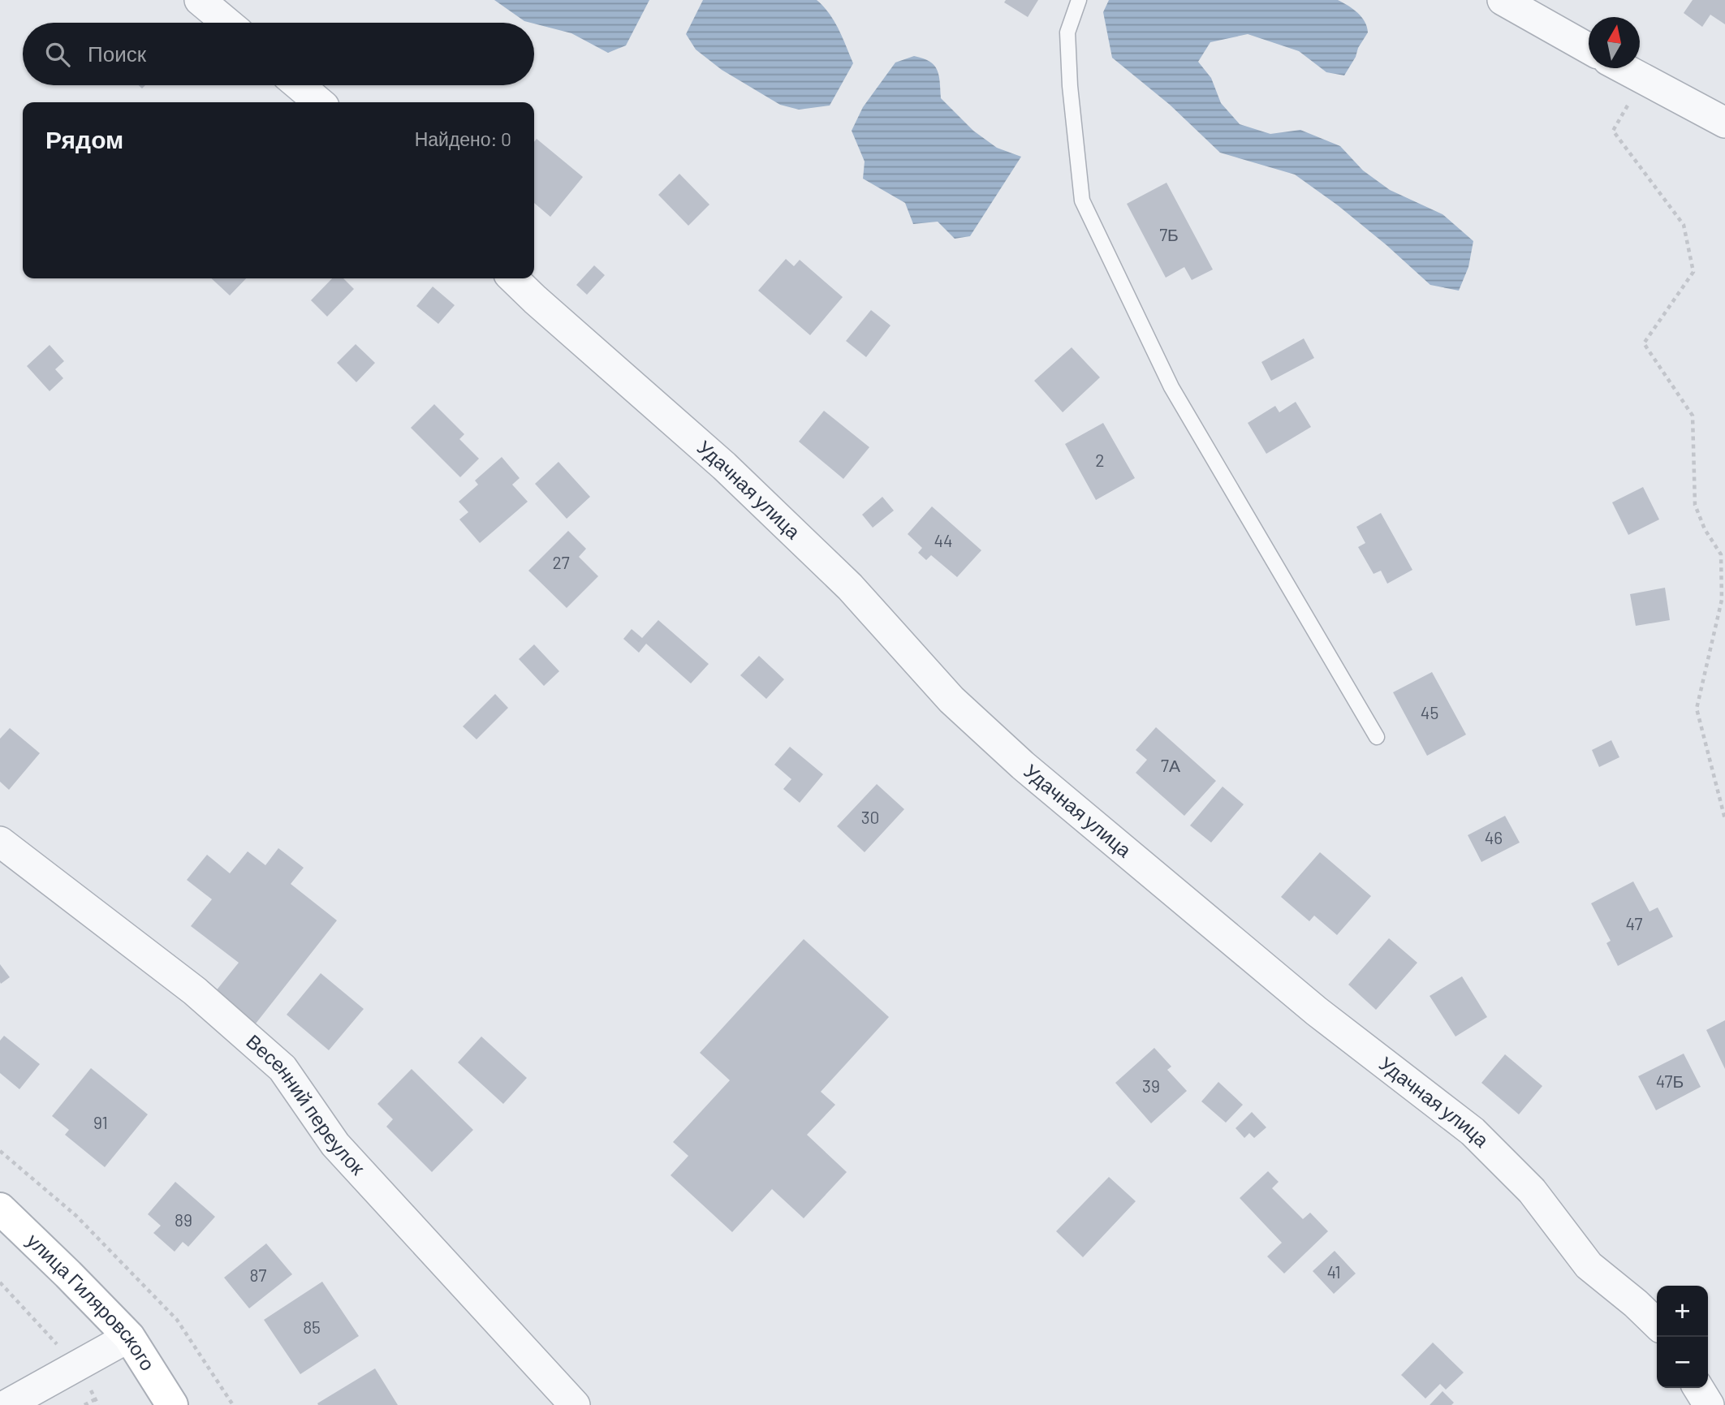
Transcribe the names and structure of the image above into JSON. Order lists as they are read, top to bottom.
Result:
{
  "streets": {
    "street": ["Удачная улица", "Весенний переулок", "улица Гиляровского"]
  },
  "house_numbers": [
    "7Б",
    "2",
    "44",
    "27",
    "45",
    "7А",
    "30",
    "46",
    "47",
    "47Б",
    "39",
    "91",
    "89",
    "41",
    "87",
    "85"
  ],
  "north": "top",
  "page": {
    "search": "Поиск",
    "heading": ["Рядом", "Найдено: 0"],
    "map_buttons": ["+", "−"]
  }
}
